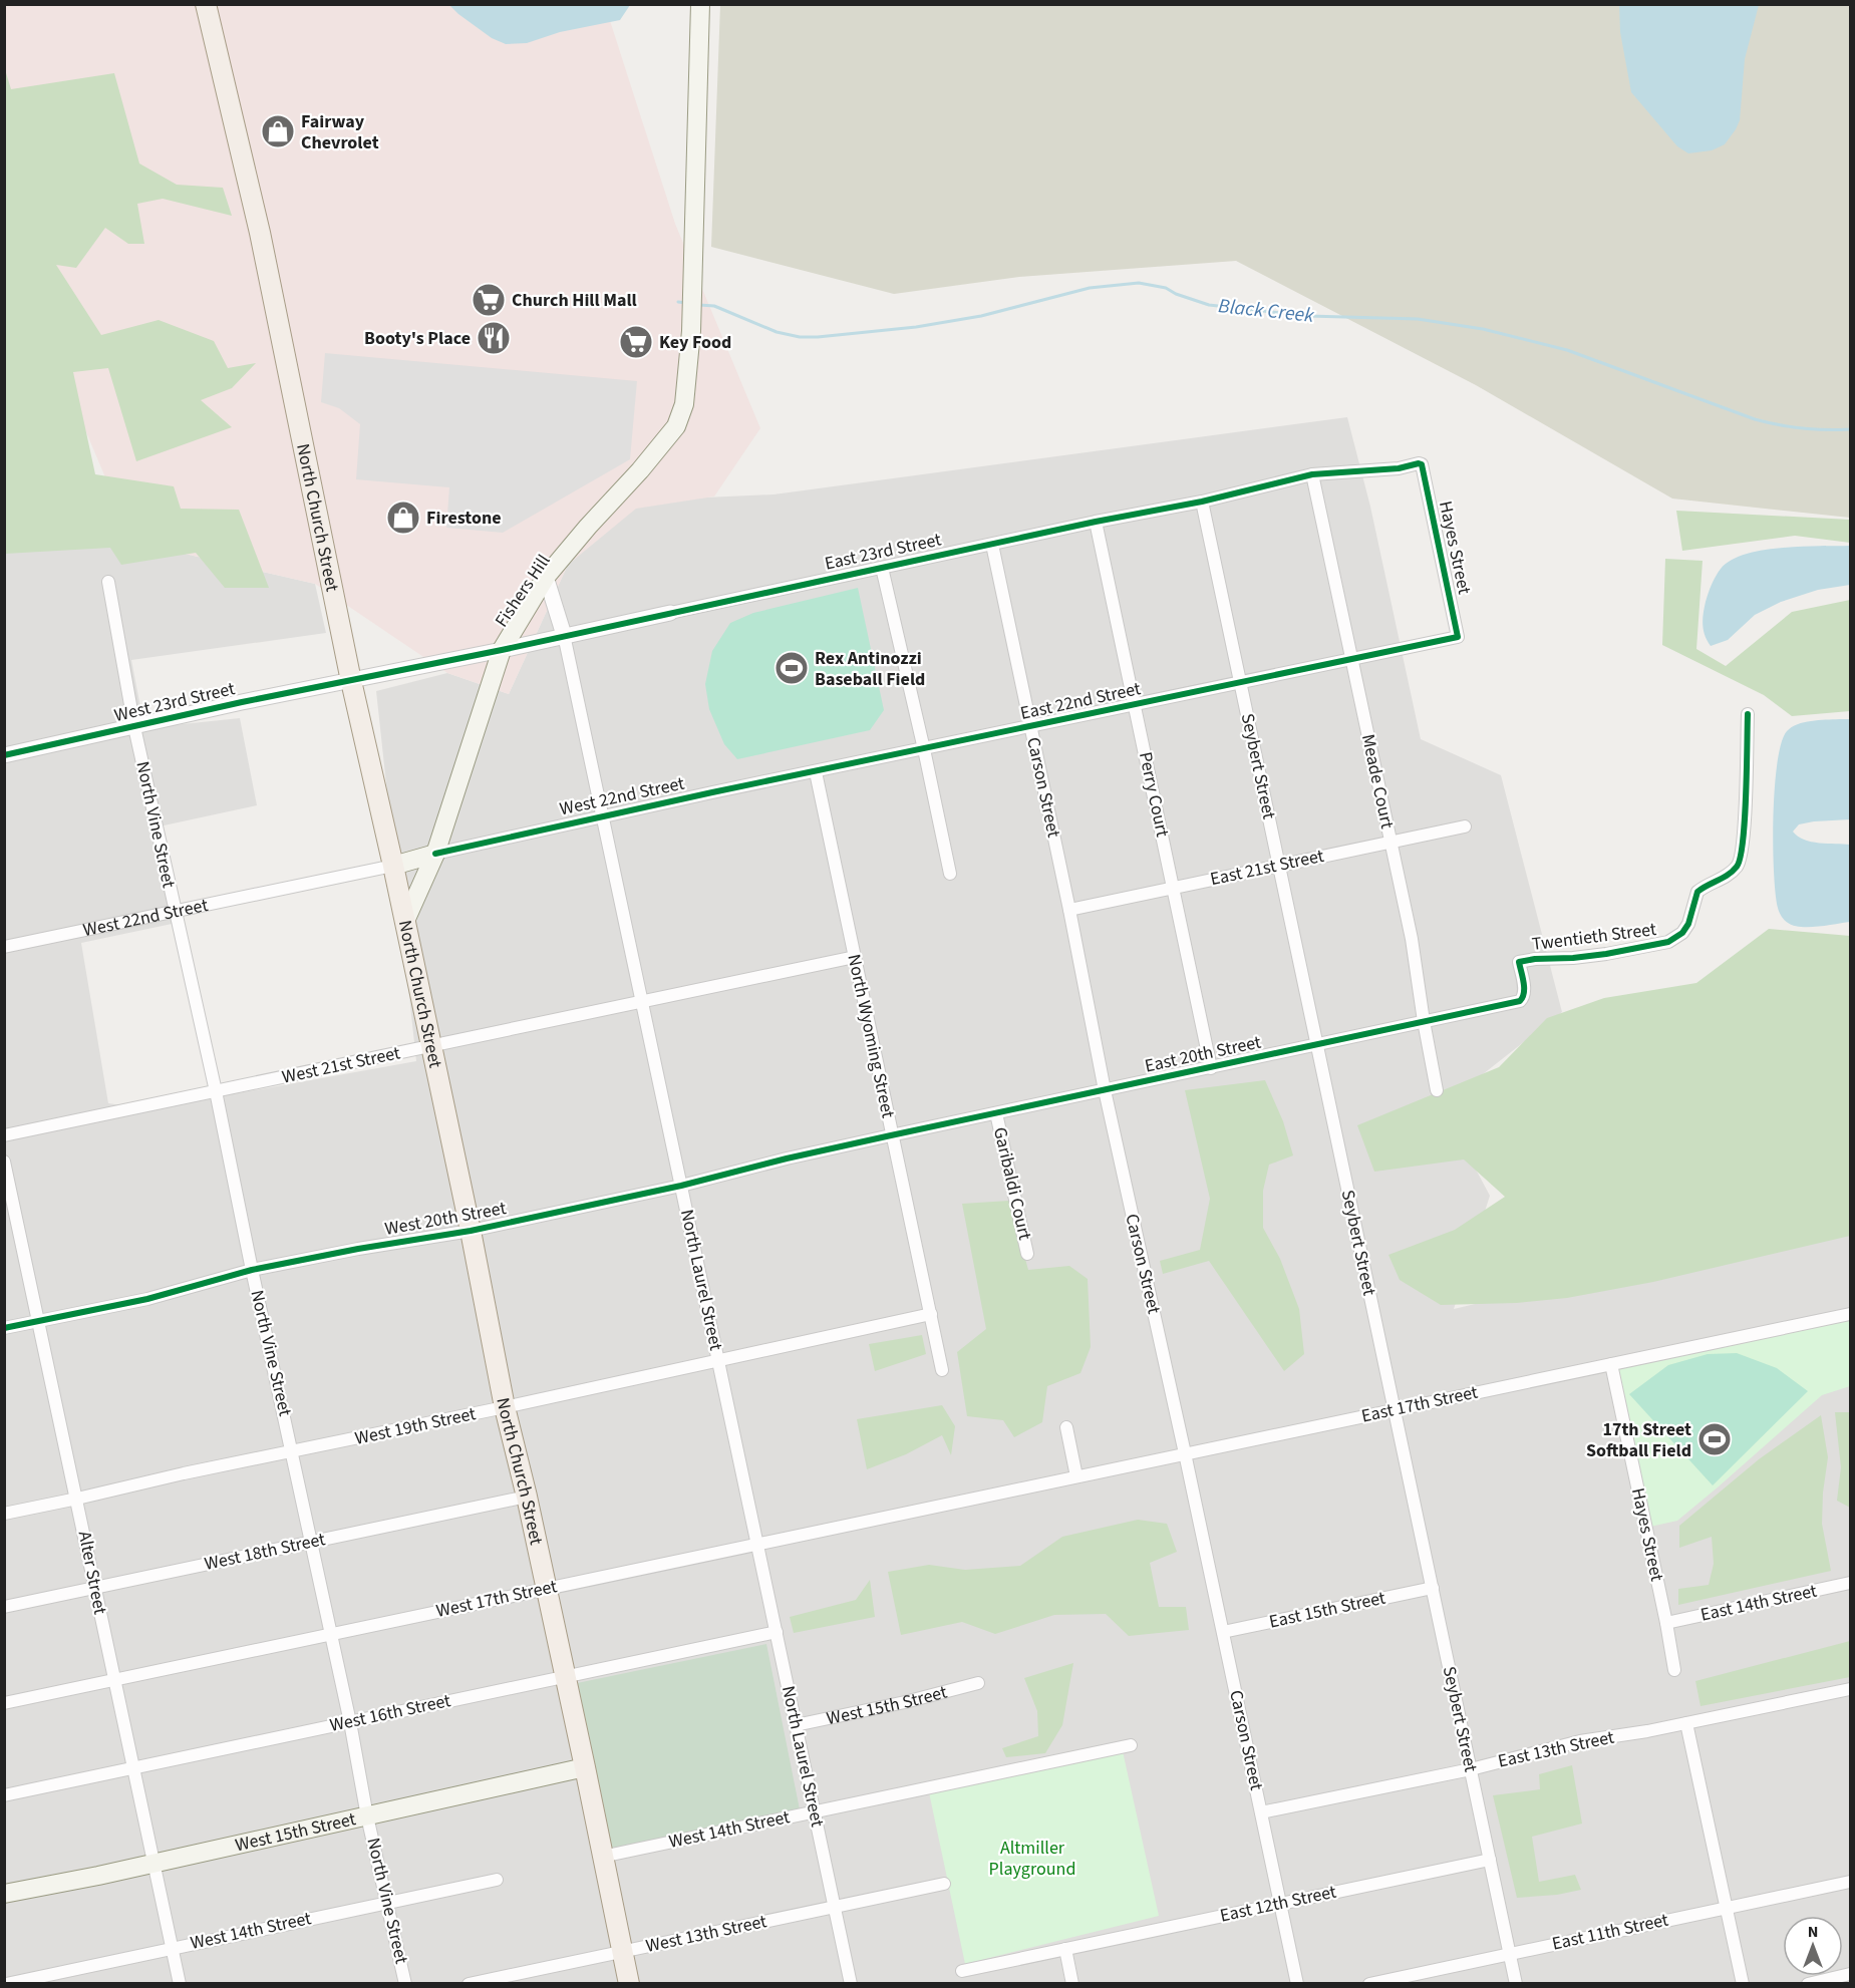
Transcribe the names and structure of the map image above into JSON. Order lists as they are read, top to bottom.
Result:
{
  "streets": {
    "main road": [
      "North Church Street",
      "Fishers Hill",
      "West 22nd Street",
      "West 15th Street"
    ],
    "street": [
      "Hayes Street",
      "East 23rd Street",
      "East 22nd Street",
      "West 23rd Street",
      "Seybert Street",
      "Meade Court",
      "Carson Street",
      "Perry Court",
      "North Vine Street",
      "East 21st Street",
      "Twentieth Street",
      "North Wyoming Street",
      "East 20th Street",
      "West 21st Street",
      "Garibaldi Court",
      "West 20th Street",
      "North Laurel Street",
      "East 17th Street",
      "West 19th Street",
      "West 18th Street",
      "Alter Street",
      "West 17th Street",
      "East 14th Street",
      "East 15th Street",
      "West 16th Street",
      "East 13th Street",
      "West 14th Street",
      "East 12th Street",
      "East 11th Street",
      "West 13th Street"
    ]
  },
  "crossings": [
    ["North Church Street", "East 23rd Street"],
    ["North Church Street", "Fishers Hill"],
    ["North Church Street", "West 23rd Street"],
    ["North Church Street", "West 22nd Street"],
    ["North Church Street", "West 21st Street"],
    ["North Church Street", "West 20th Street"],
    ["North Church Street", "West 19th Street"],
    ["North Church Street", "West 18th Street"],
    ["North Church Street", "West 17th Street"],
    ["North Church Street", "West 15th Street"],
    ["North Church Street", "West 16th Street"],
    ["North Church Street", "West 14th Street"],
    ["North Church Street", "West 13th Street"],
    ["Hayes Street", "East 23rd Street"],
    ["Hayes Street", "East 22nd Street"],
    ["Hayes Street", "Meade Court"],
    ["Hayes Street", "East 17th Street"],
    ["Hayes Street", "East 14th Street"],
    ["East 23rd Street", "Fishers Hill"],
    ["East 23rd Street", "West 23rd Street"],
    ["East 23rd Street", "Seybert Street"],
    ["East 23rd Street", "Meade Court"],
    ["East 23rd Street", "Carson Street"],
    ["East 23rd Street", "Perry Court"],
    ["East 23rd Street", "North Laurel Street"],
    ["Fishers Hill", "West 22nd Street"],
    ["Fishers Hill", "North Laurel Street"],
    ["East 22nd Street", "Seybert Street"],
    ["East 22nd Street", "Meade Court"],
    ["East 22nd Street", "Carson Street"],
    ["East 22nd Street", "Perry Court"],
    ["East 22nd Street", "West 22nd Street"],
    ["East 22nd Street", "North Wyoming Street"],
    ["West 23rd Street", "North Vine Street"],
    ["Seybert Street", "East 21st Street"],
    ["Seybert Street", "East 20th Street"],
    ["Seybert Street", "East 17th Street"],
    ["Seybert Street", "East 15th Street"],
    ["Seybert Street", "East 13th Street"],
    ["Seybert Street", "East 12th Street"],
    ["Seybert Street", "East 11th Street"],
    ["Meade Court", "East 21st Street"],
    ["Meade Court", "East 20th Street"],
    ["Carson Street", "East 21st Street"],
    ["Carson Street", "East 20th Street"],
    ["Carson Street", "East 17th Street"],
    ["Carson Street", "East 15th Street"],
    ["Carson Street", "East 13th Street"],
    ["Carson Street", "East 12th Street"],
    ["Perry Court", "East 21st Street"],
    ["Perry Court", "East 20th Street"],
    ["West 22nd Street", "North Vine Street"],
    ["West 22nd Street", "North Wyoming Street"],
    ["West 22nd Street", "North Laurel Street"],
    ["North Vine Street", "West 21st Street"],
    ["North Vine Street", "West 20th Street"],
    ["North Vine Street", "West 19th Street"],
    ["North Vine Street", "West 18th Street"],
    ["North Vine Street", "West 17th Street"],
    ["North Vine Street", "West 15th Street"],
    ["North Vine Street", "West 16th Street"],
    ["North Vine Street", "West 14th Street"],
    ["Twentieth Street", "East 20th Street"],
    ["North Wyoming Street", "East 20th Street"],
    ["North Wyoming Street", "West 21st Street"],
    ["North Wyoming Street", "West 20th Street"],
    ["North Wyoming Street", "West 19th Street"],
    ["East 20th Street", "Garibaldi Court"],
    ["East 20th Street", "West 20th Street"],
    ["West 21st Street", "North Laurel Street"],
    ["West 20th Street", "North Laurel Street"],
    ["West 20th Street", "Alter Street"],
    ["North Laurel Street", "West 19th Street"],
    ["North Laurel Street", "West 17th Street"],
    ["North Laurel Street", "West 15th Street"],
    ["North Laurel Street", "West 16th Street"],
    ["North Laurel Street", "West 14th Street"],
    ["North Laurel Street", "West 13th Street"],
    ["East 17th Street", "West 17th Street"],
    ["West 19th Street", "Alter Street"],
    ["West 18th Street", "Alter Street"],
    ["Alter Street", "West 17th Street"],
    ["Alter Street", "West 15th Street"],
    ["Alter Street", "West 16th Street"],
    ["Alter Street", "West 14th Street"]
  ],
  "water": ["Black Creek"],
  "parks": ["Altmiller Playground"],
  "places": {
    "shop": ["Fairway Chevrolet", "Firestone"],
    "supermarket": ["Church Hill Mall", "Key Food"],
    "restaurant": ["Booty's Place"],
    "sports": ["Rex Antinozzi Baseball Field", "17th Street Softball Field"]
  },
  "north": "top"
}
